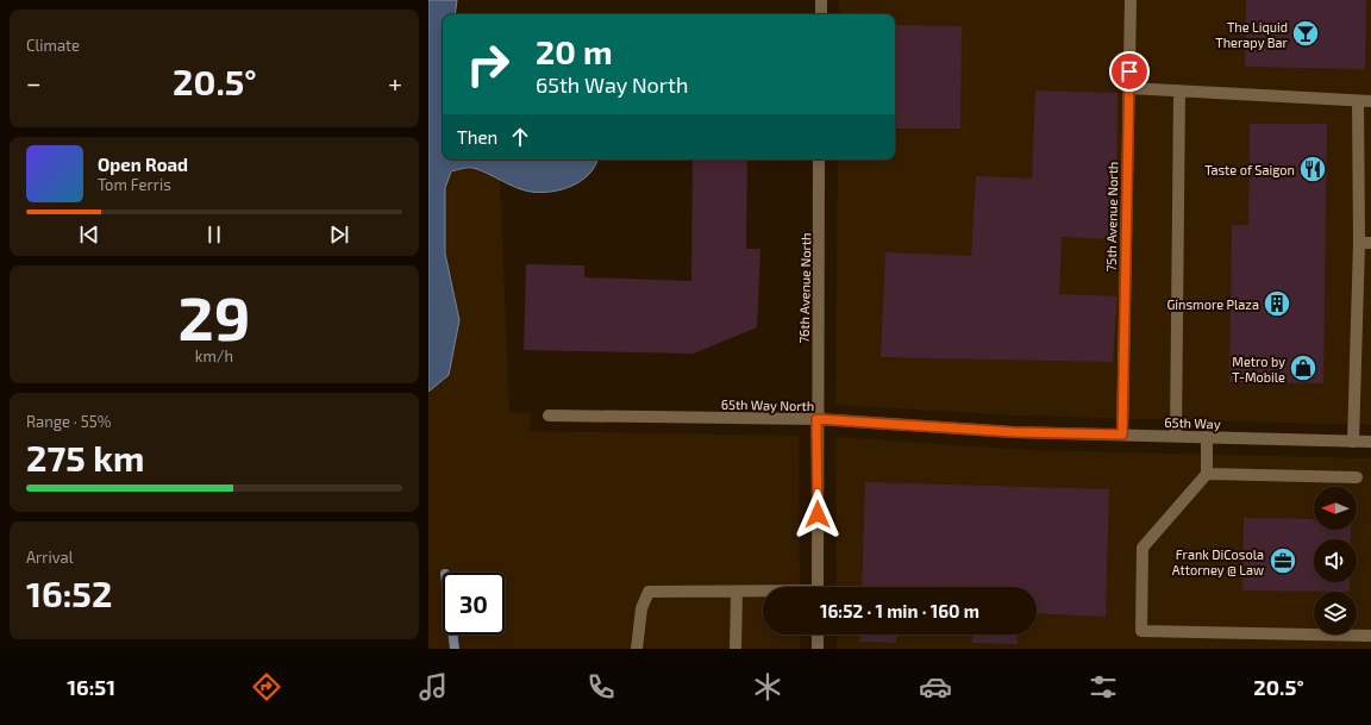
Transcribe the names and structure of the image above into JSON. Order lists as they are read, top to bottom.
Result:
{
  "streets": {
    "street": [
      "75th Avenue North",
      "76th Avenue North",
      "65th Way North",
      "65th Way"
    ]
  },
  "crossings": [
    ["75th Avenue North", "65th Way"],
    ["76th Avenue North", "65th Way North"],
    ["65th Way North", "65th Way"]
  ],
  "places": {
    "bar": ["The Liquid Therapy Bar"],
    "restaurant": ["Taste of Saigon"],
    "building": ["Ginsmore Plaza"],
    "shop": ["Metro by T-Mobile"],
    "office": ["Frank DiCosola Attorney @ Law"]
  },
  "north": "left",
  "page": {
    "tile": [
      "Climate",
      ["29", "km/h"],
      ["Range · 55%", "275 km"],
      ["Arrival", "16:52"]
    ],
    "turn": ["20 m", "65th Way North"],
    "heat": ["−", "20.5°", "+"],
    "then": "Then",
    "song": ["Open Road", "Tom Ferris"],
    "limit": "30",
    "trip": "16:52 · 1 min · 160 m",
    "tabs": ["16:51", "20.5°"]
  }
}
